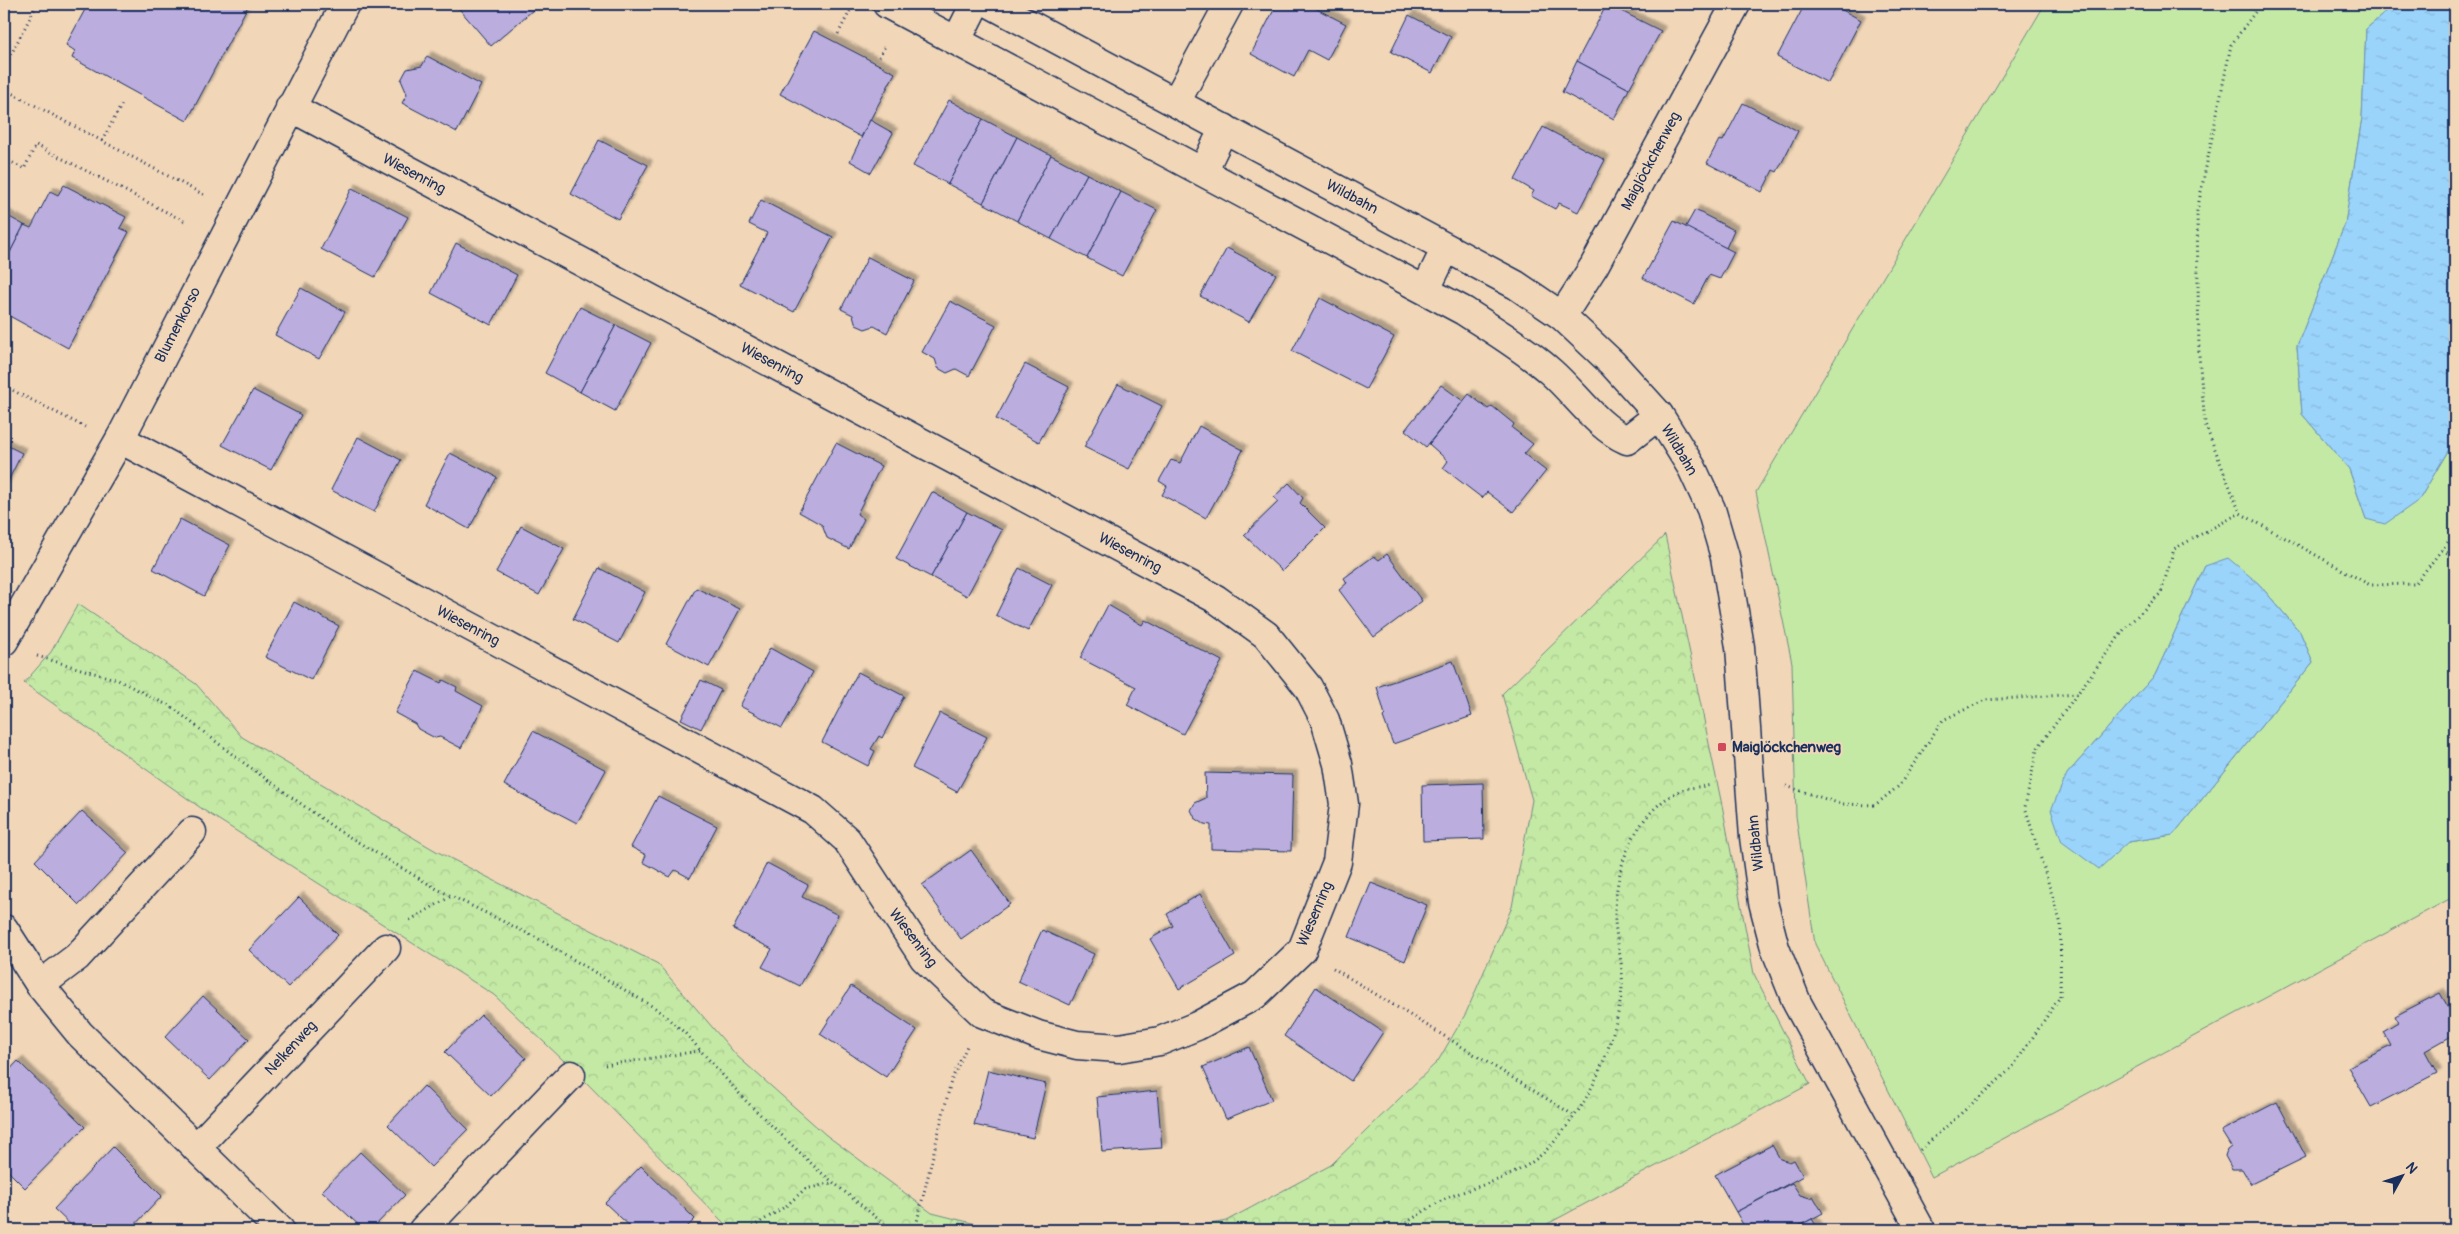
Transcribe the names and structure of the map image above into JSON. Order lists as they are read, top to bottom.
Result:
{
  "streets": {
    "street": [
      "Maiglöckchenweg",
      "Wiesenring",
      "Wildbahn",
      "Blumenkorso",
      "Nelkenweg"
    ]
  },
  "crossings": [
    ["Maiglöckchenweg", "Wildbahn"],
    ["Wiesenring", "Blumenkorso"]
  ],
  "places": {
    "transit": ["Maiglöckchenweg"]
  },
  "north": "top right"
}
